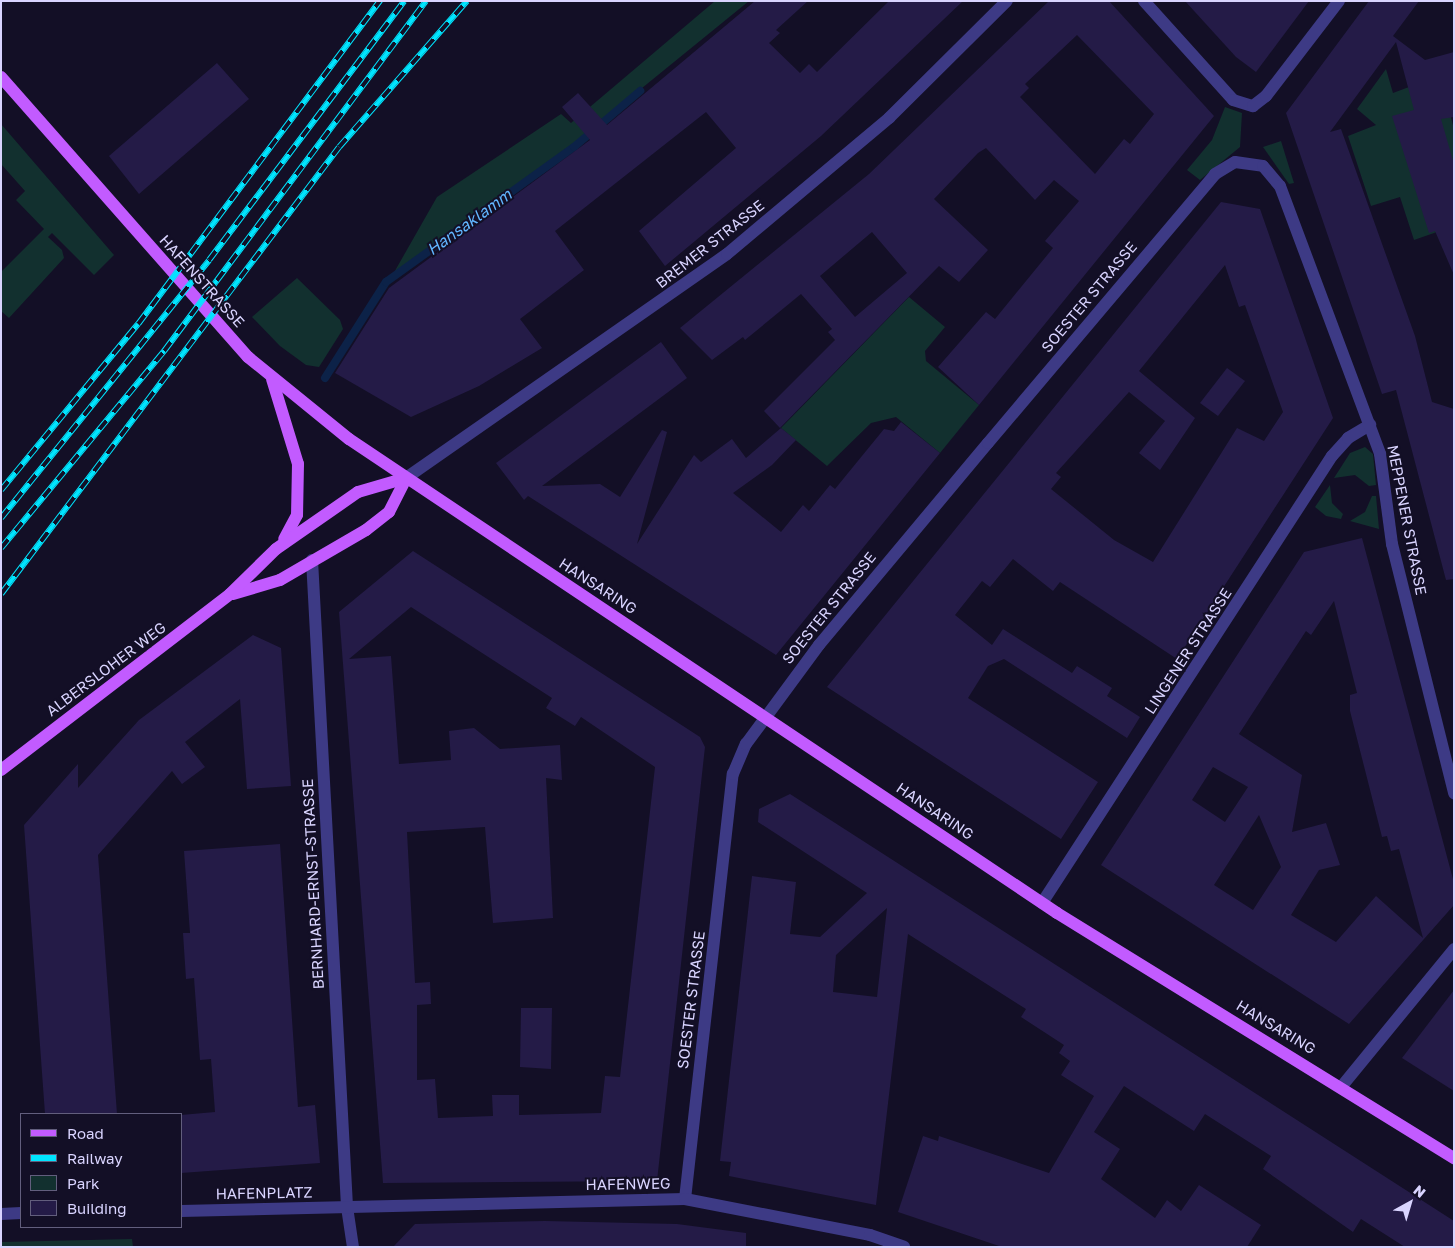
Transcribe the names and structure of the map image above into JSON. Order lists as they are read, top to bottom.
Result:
{
  "streets": {
    "main road": ["HAFENSTRASSE", "HANSARING", "ALBERSLOHER WEG"],
    "street": [
      "BREMER STRASSE",
      "SOESTER STRASSE",
      "MEPPENER STRASSE",
      "LINGENER STRASSE",
      "BERNHARD-ERNST-STRASSE",
      "HAFENWEG",
      "HAFENPLATZ"
    ]
  },
  "crossings": [
    ["BREMER STRASSE", "HAFENSTRASSE"],
    ["BREMER STRASSE", "HANSARING"],
    ["BREMER STRASSE", "ALBERSLOHER WEG"],
    ["HAFENSTRASSE", "HANSARING"],
    ["HAFENSTRASSE", "ALBERSLOHER WEG"],
    ["SOESTER STRASSE", "MEPPENER STRASSE"],
    ["SOESTER STRASSE", "HANSARING"],
    ["SOESTER STRASSE", "HAFENWEG"],
    ["MEPPENER STRASSE", "LINGENER STRASSE"],
    ["HANSARING", "LINGENER STRASSE"],
    ["HANSARING", "ALBERSLOHER WEG"],
    ["ALBERSLOHER WEG", "BERNHARD-ERNST-STRASSE"],
    ["BERNHARD-ERNST-STRASSE", "HAFENWEG"],
    ["BERNHARD-ERNST-STRASSE", "HAFENPLATZ"],
    ["HAFENWEG", "HAFENPLATZ"]
  ],
  "water": ["Hansaklamm"],
  "legend": [
    "Road",
    "Railway",
    "Park",
    "Building"
  ],
  "north": "top right"
}
